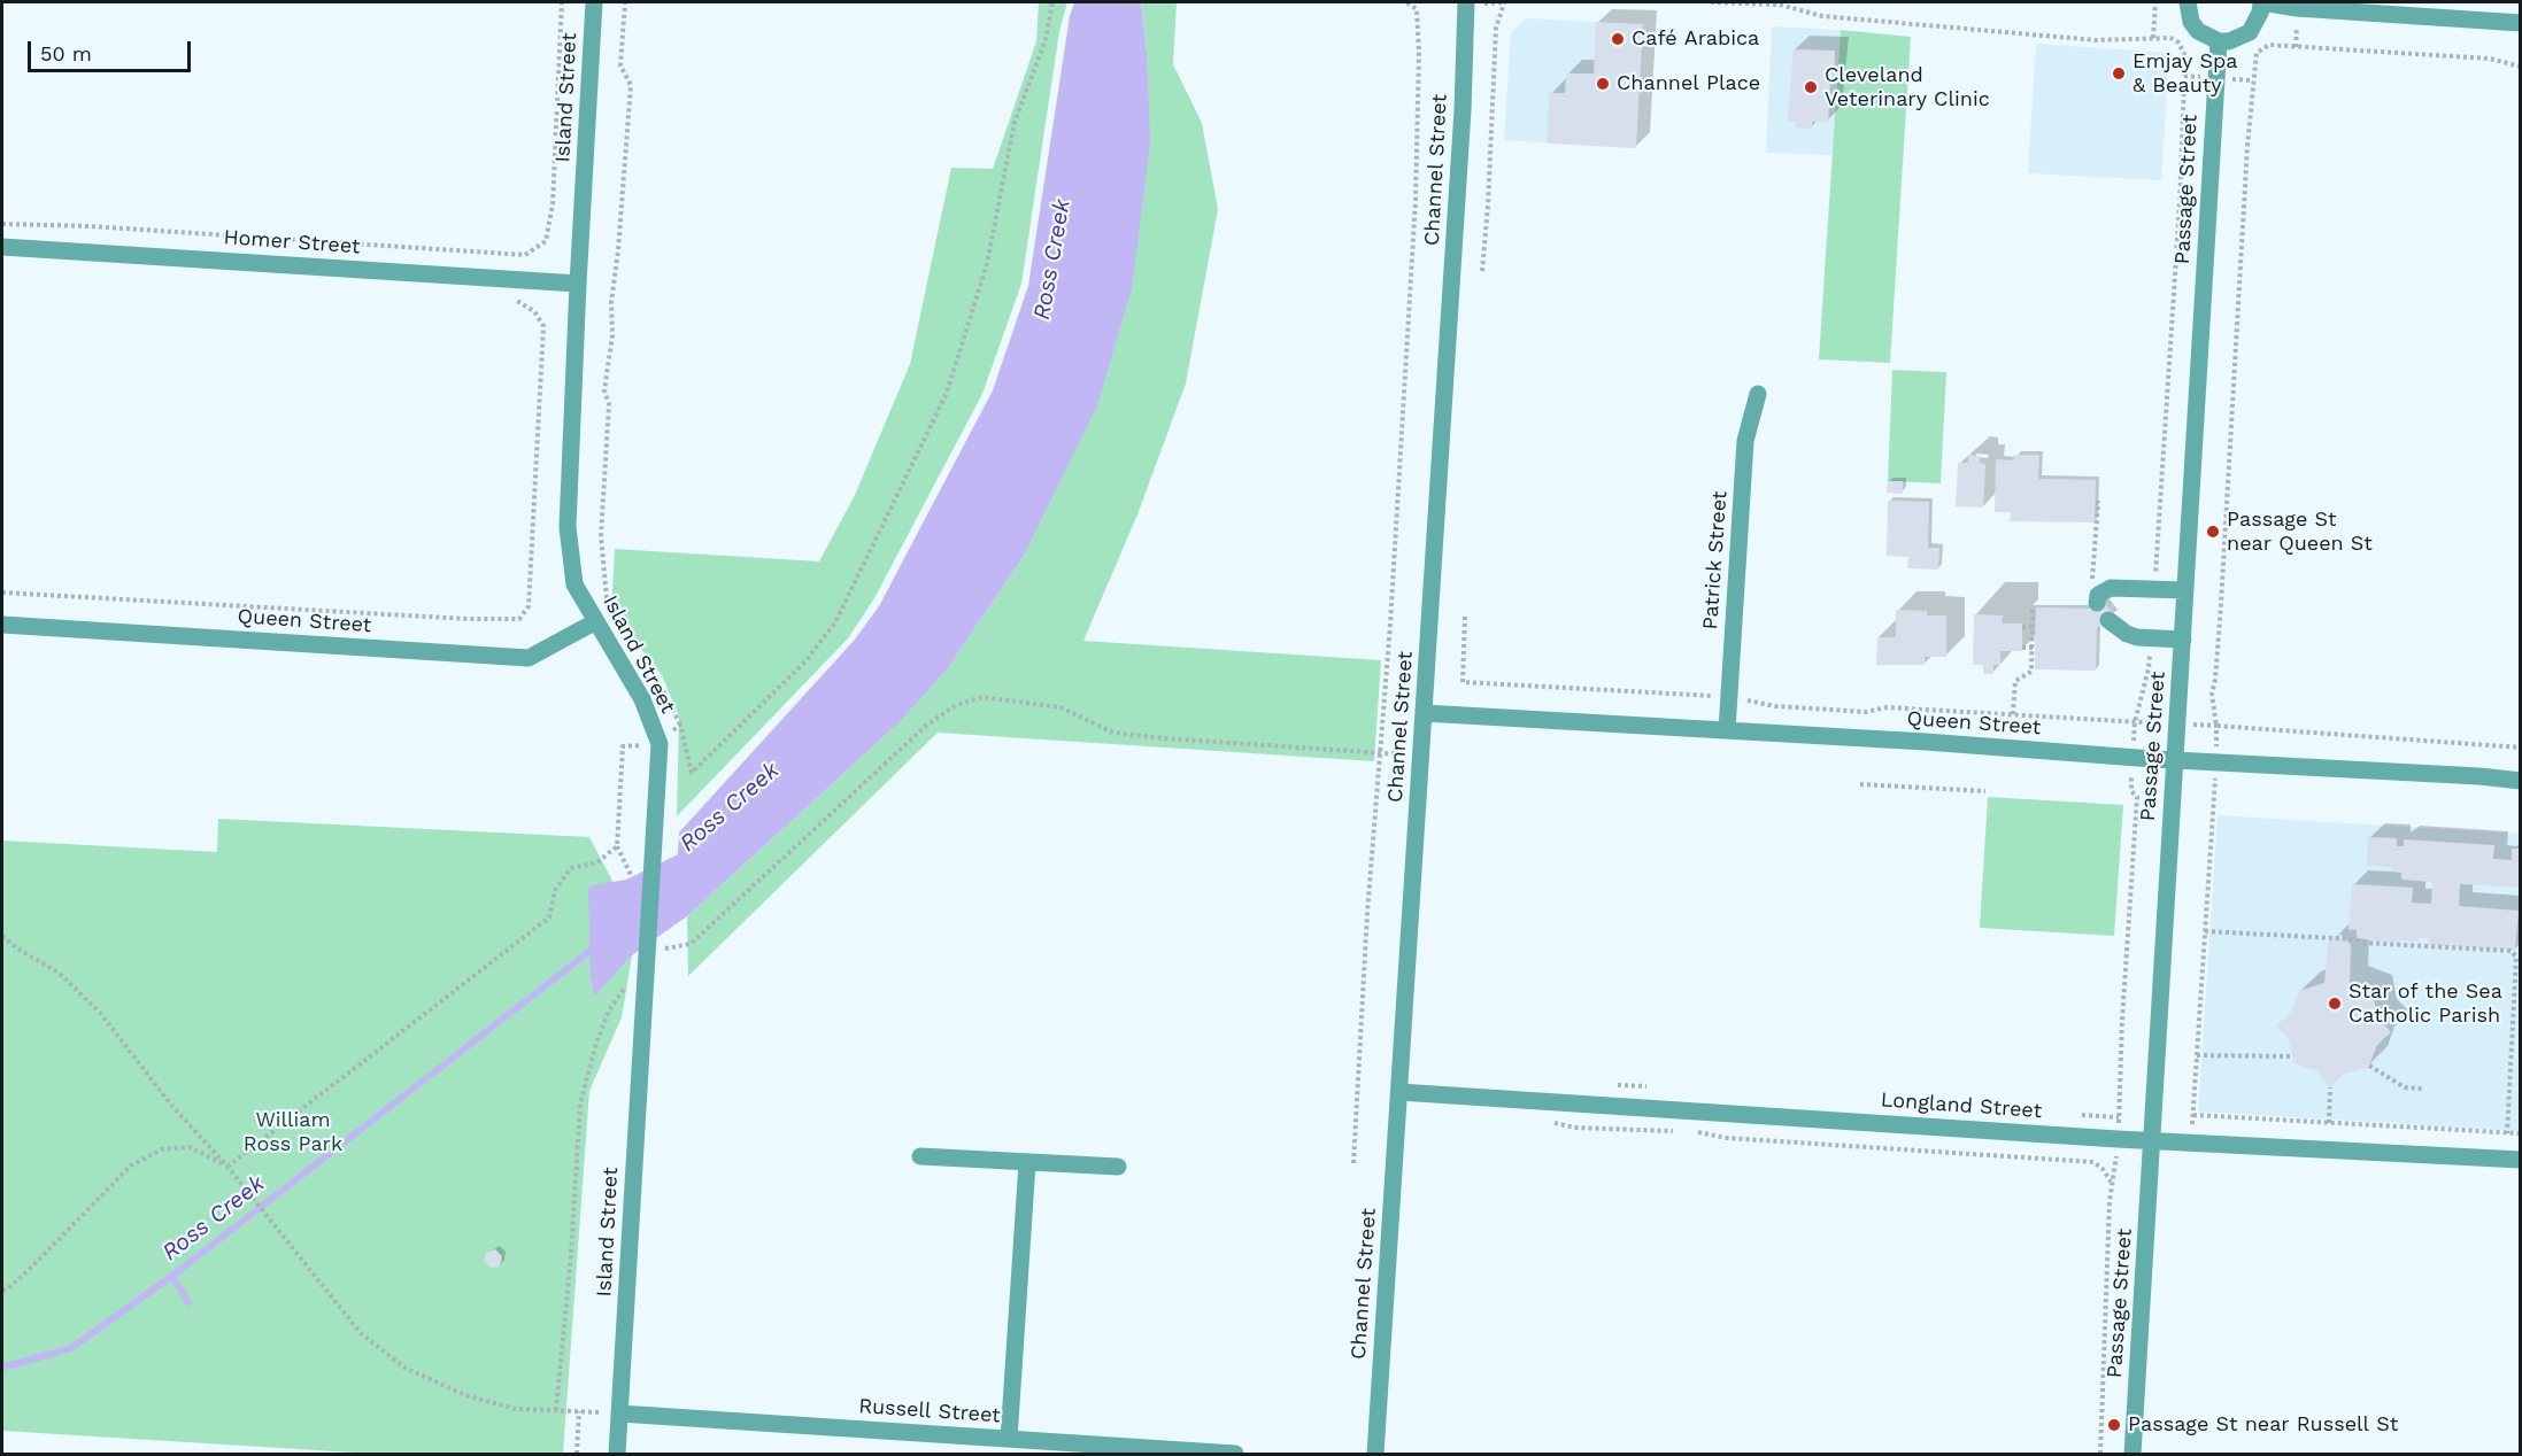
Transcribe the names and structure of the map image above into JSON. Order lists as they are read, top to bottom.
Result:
{
  "streets": {
    "street": [
      "Island Street",
      "Channel Street",
      "Passage Street",
      "Homer Street",
      "Patrick Street",
      "Queen Street",
      "Longland Street",
      "Russell Street"
    ]
  },
  "crossings": [
    ["Island Street", "Homer Street"],
    ["Island Street", "Queen Street"],
    ["Island Street", "Russell Street"],
    ["Channel Street", "Queen Street"],
    ["Channel Street", "Longland Street"],
    ["Passage Street", "Queen Street"],
    ["Passage Street", "Longland Street"],
    ["Patrick Street", "Queen Street"]
  ],
  "water": ["Ross Creek"],
  "parks": ["William Ross Park"],
  "places": [
    "Café Arabica",
    "Emjay Spa & Beauty",
    "Channel Place",
    "Cleveland Veterinary Clinic",
    "Passage St near Queen St",
    "Star of the Sea Catholic Parish",
    "Passage St near Russell St"
  ],
  "scale_bar": "50 m"
}
